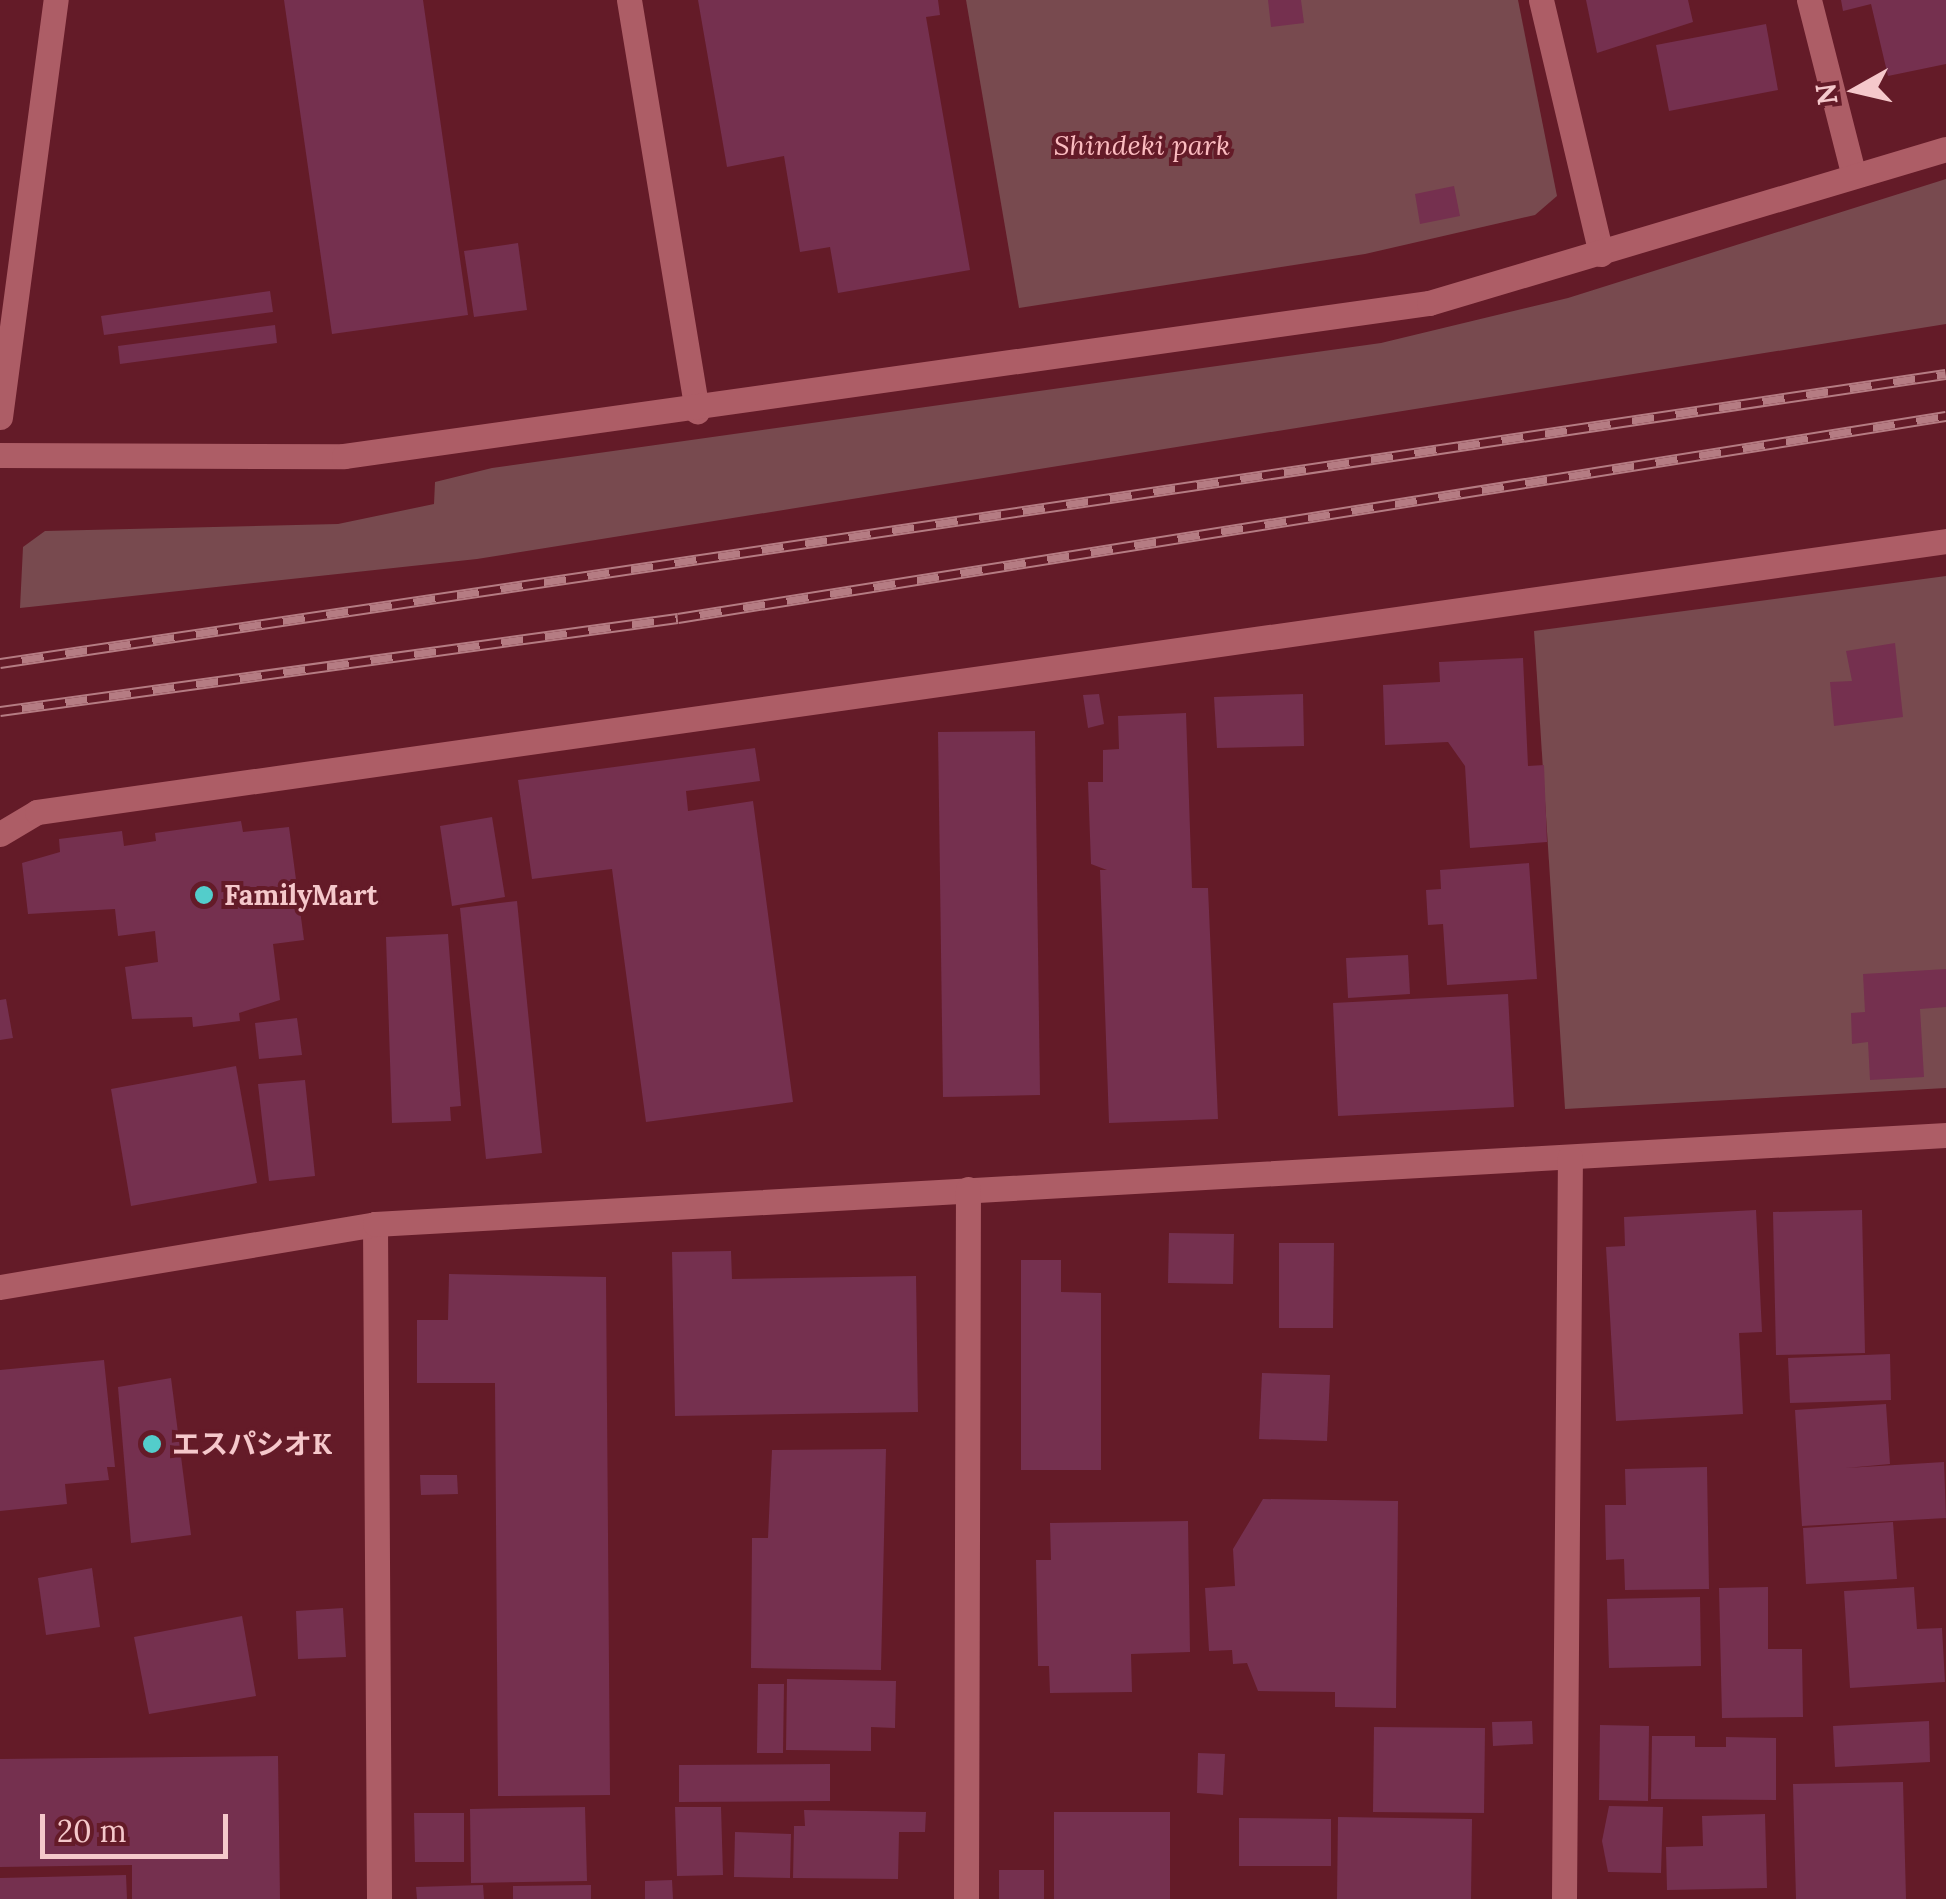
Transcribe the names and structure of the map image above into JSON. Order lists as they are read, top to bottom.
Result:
{
  "parks": ["Shindeki park"],
  "places": ["FamilyMart", "エスパシオK"],
  "scale_bar": "20 m",
  "north": "left"
}
